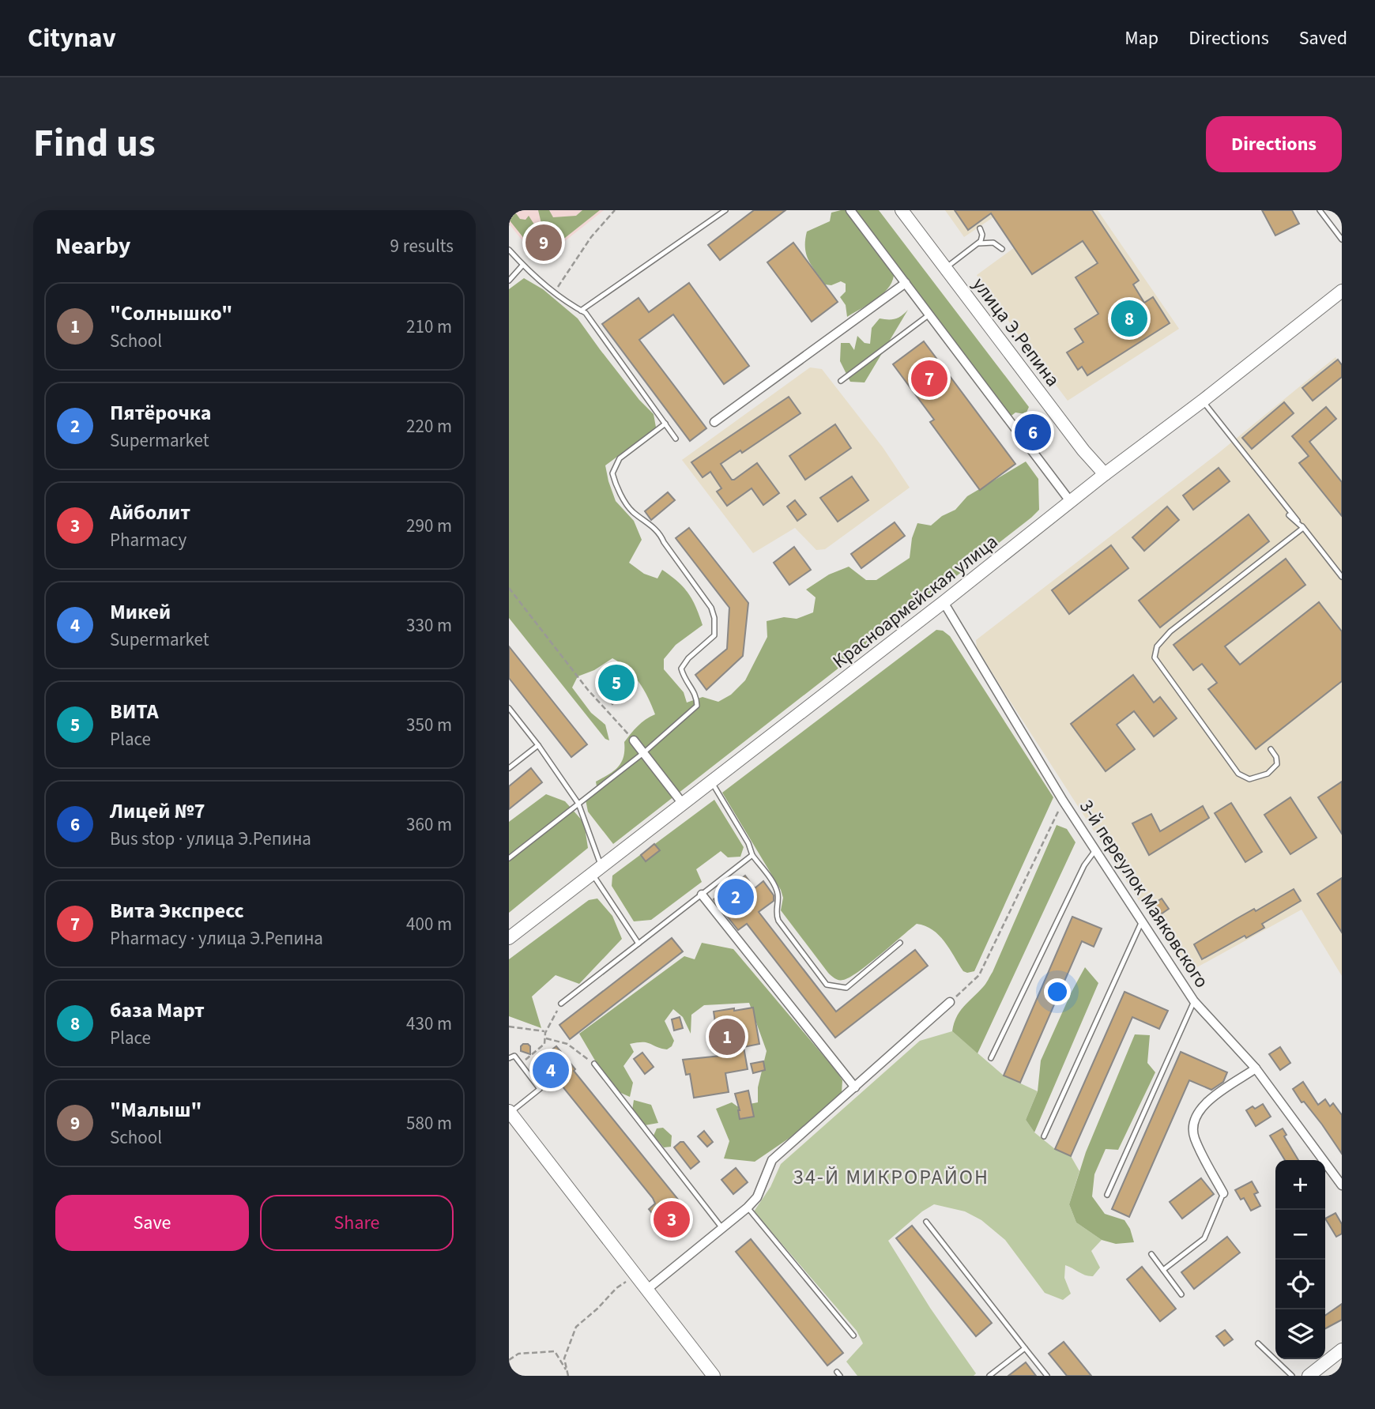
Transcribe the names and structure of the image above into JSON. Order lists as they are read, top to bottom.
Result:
{
  "streets": {
    "main road": ["улица Э.Репина", "Красноармейская улица"],
    "street": ["3-й переулок Маяковского"]
  },
  "crossings": [
    ["улица Э.Репина", "Красноармейская улица"],
    ["Красноармейская улица", "3-й переулок Маяковского"]
  ],
  "districts": ["34-Й МИКРОРАЙОН"],
  "page": {
    "header": "Citynav",
    "nav": ["Map", "Directions", "Saved"],
    "title": "Find us",
    "buttons": [
      "Directions",
      ["Save", "Share"]
    ],
    "heading": ["Nearby", "9 results"],
    "pins": [
      "9",
      "8",
      "7",
      "6",
      "5",
      "2",
      "1",
      "4",
      "3"
    ],
    "list": [
      {
        "mark": "1",
        "name": "\"Солнышко\"",
        "note": "School",
        "value": "210 m"
      },
      {
        "mark": "2",
        "name": "Пятёрочка",
        "note": "Supermarket",
        "value": "220 m"
      },
      {
        "mark": "3",
        "name": "Айболит",
        "note": "Pharmacy",
        "value": "290 m"
      },
      {
        "mark": "4",
        "name": "Микей",
        "note": "Supermarket",
        "value": "330 m"
      },
      {
        "mark": "5",
        "name": "ВИТА",
        "note": "Place",
        "value": "350 m"
      },
      {
        "mark": "6",
        "name": "Лицей №7",
        "note": "Bus stop · улица Э.Репина",
        "value": "360 m"
      },
      {
        "mark": "7",
        "name": "Вита Экспресс",
        "note": "Pharmacy · улица Э.Репина",
        "value": "400 m"
      },
      {
        "mark": "8",
        "name": "база Март",
        "note": "Place",
        "value": "430 m"
      },
      {
        "mark": "9",
        "name": "\"Малыш\"",
        "note": "School",
        "value": "580 m"
      }
    ],
    "map_buttons": ["+", "−"]
  }
}
